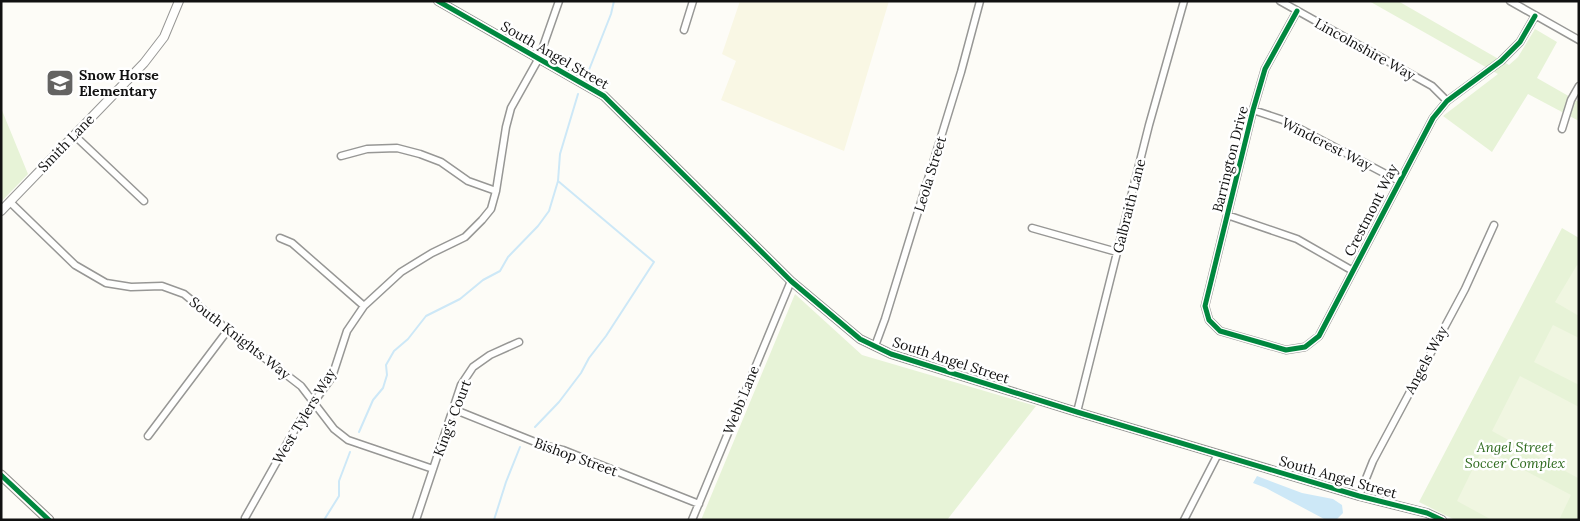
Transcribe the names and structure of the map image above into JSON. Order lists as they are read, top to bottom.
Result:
{
  "streets": {
    "street": [
      "Lincolnshire Way",
      "South Angel Street",
      "Smith Lane",
      "Windcrest Way",
      "Barrington Drive",
      "Leola Street",
      "Galbraith Lane",
      "Crestmont Way",
      "South Knights Way",
      "Angels Way",
      "Webb Lane",
      "West Tylers Way",
      "King's Court",
      "Bishop Street"
    ]
  },
  "crossings": [
    ["Lincolnshire Way", "Barrington Drive"],
    ["Lincolnshire Way", "Crestmont Way"],
    ["South Angel Street", "Leola Street"],
    ["South Angel Street", "Galbraith Lane"],
    ["South Angel Street", "Angels Way"],
    ["South Angel Street", "Webb Lane"],
    ["South Angel Street", "West Tylers Way"],
    ["Smith Lane", "South Knights Way"],
    ["Windcrest Way", "Barrington Drive"],
    ["Windcrest Way", "Crestmont Way"],
    ["Barrington Drive", "Crestmont Way"],
    ["South Knights Way", "West Tylers Way"],
    ["South Knights Way", "King's Court"],
    ["Webb Lane", "Bishop Street"],
    ["King's Court", "Bishop Street"]
  ],
  "parks": ["Angel Street Soccer Complex"],
  "places": {
    "school or university": ["Snow Horse Elementary"]
  }
}
